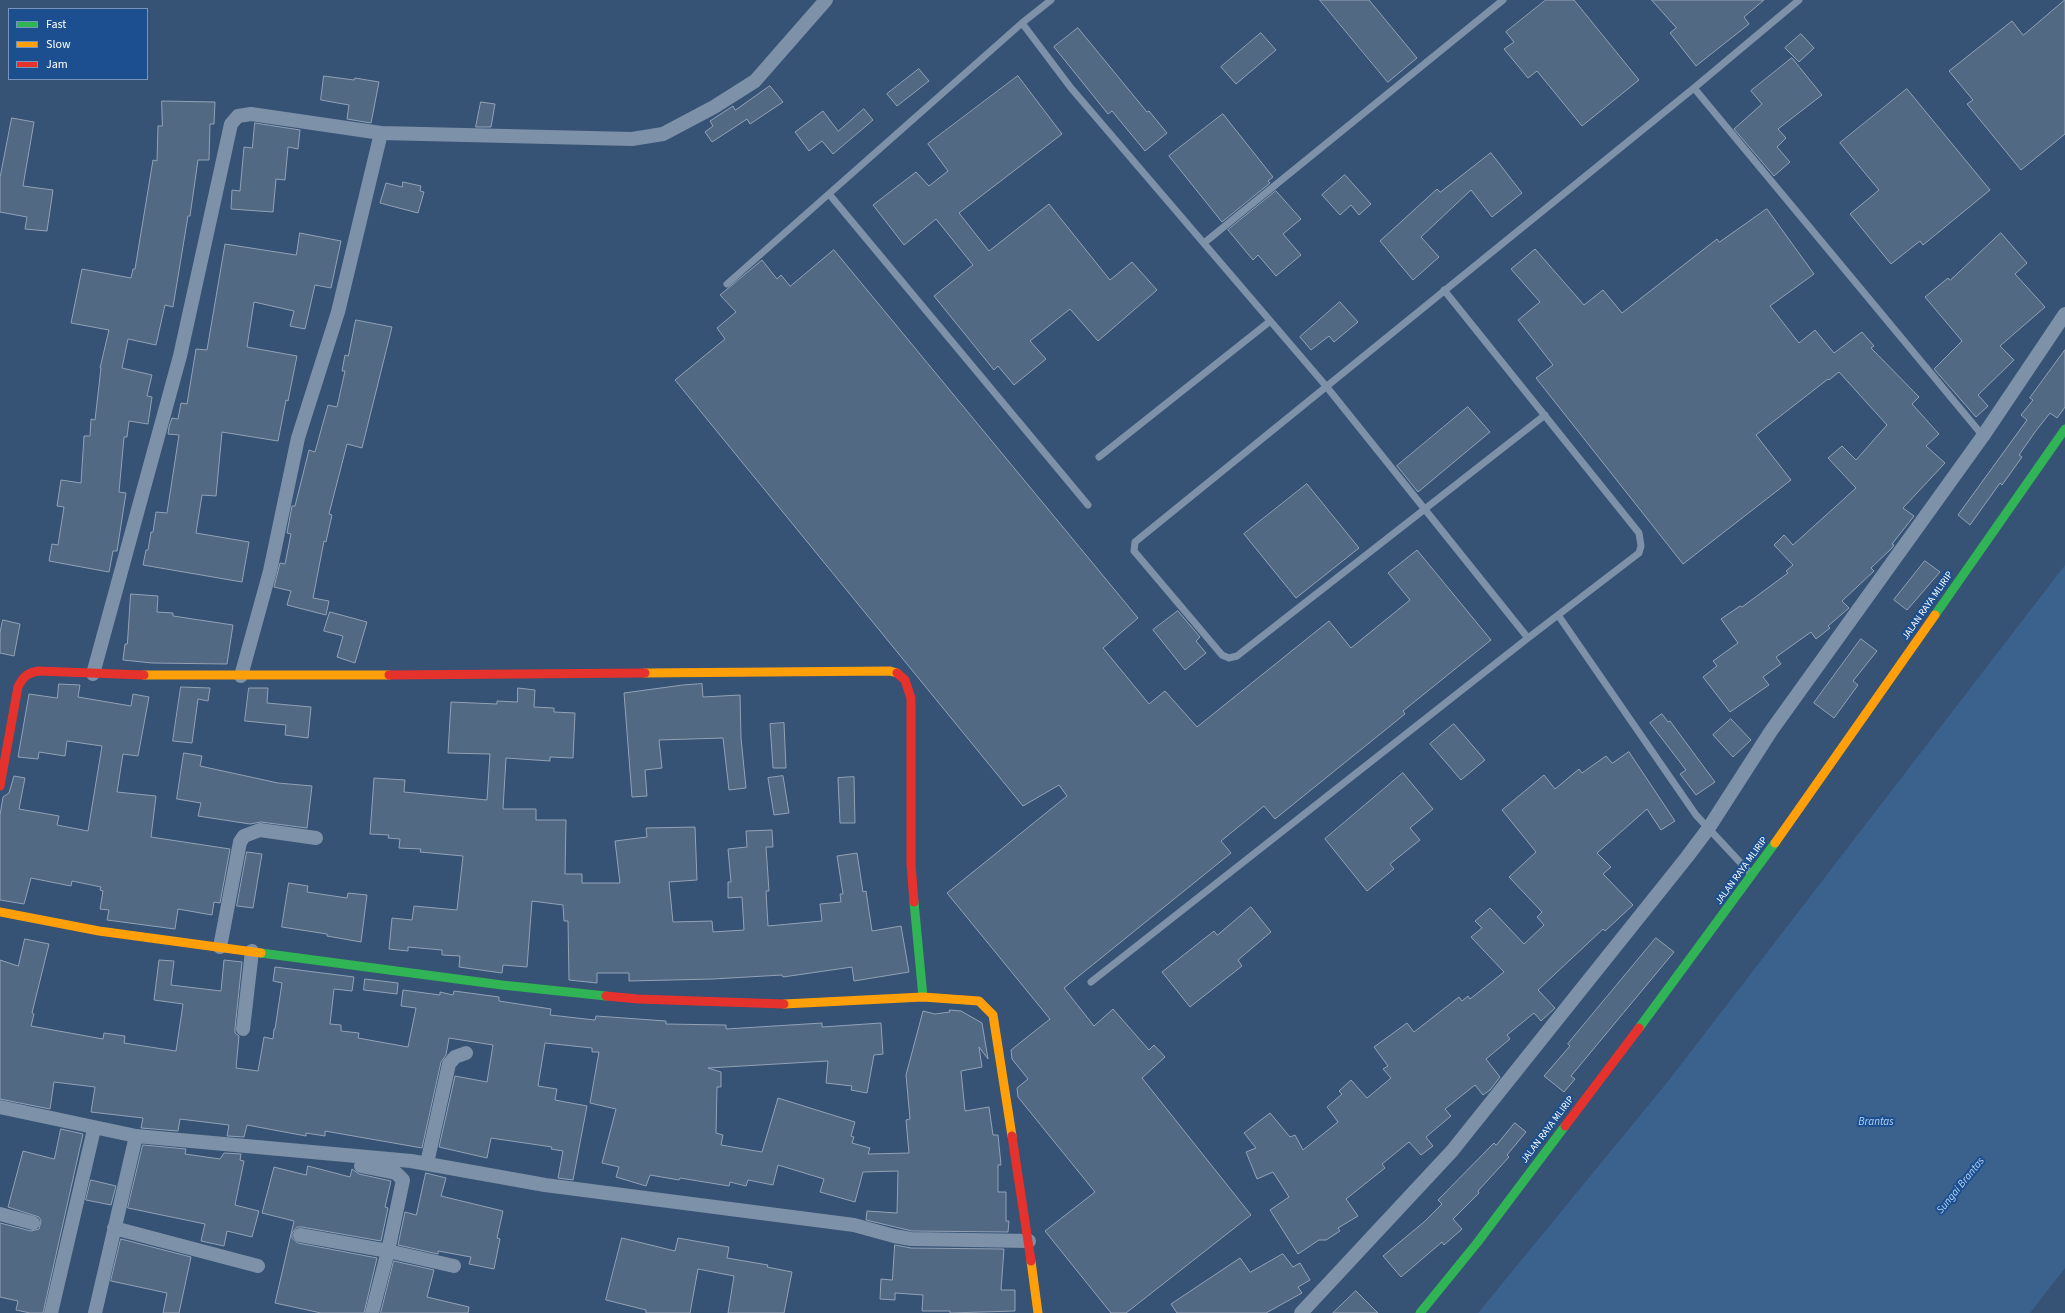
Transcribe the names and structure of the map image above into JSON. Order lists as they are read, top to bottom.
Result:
{
  "streets": {
    "street": ["JALAN RAYA MLIRIP"]
  },
  "water": ["Brantas", "Sungai Brantas"],
  "legend": ["Fast", "Slow", "Jam"]
}
